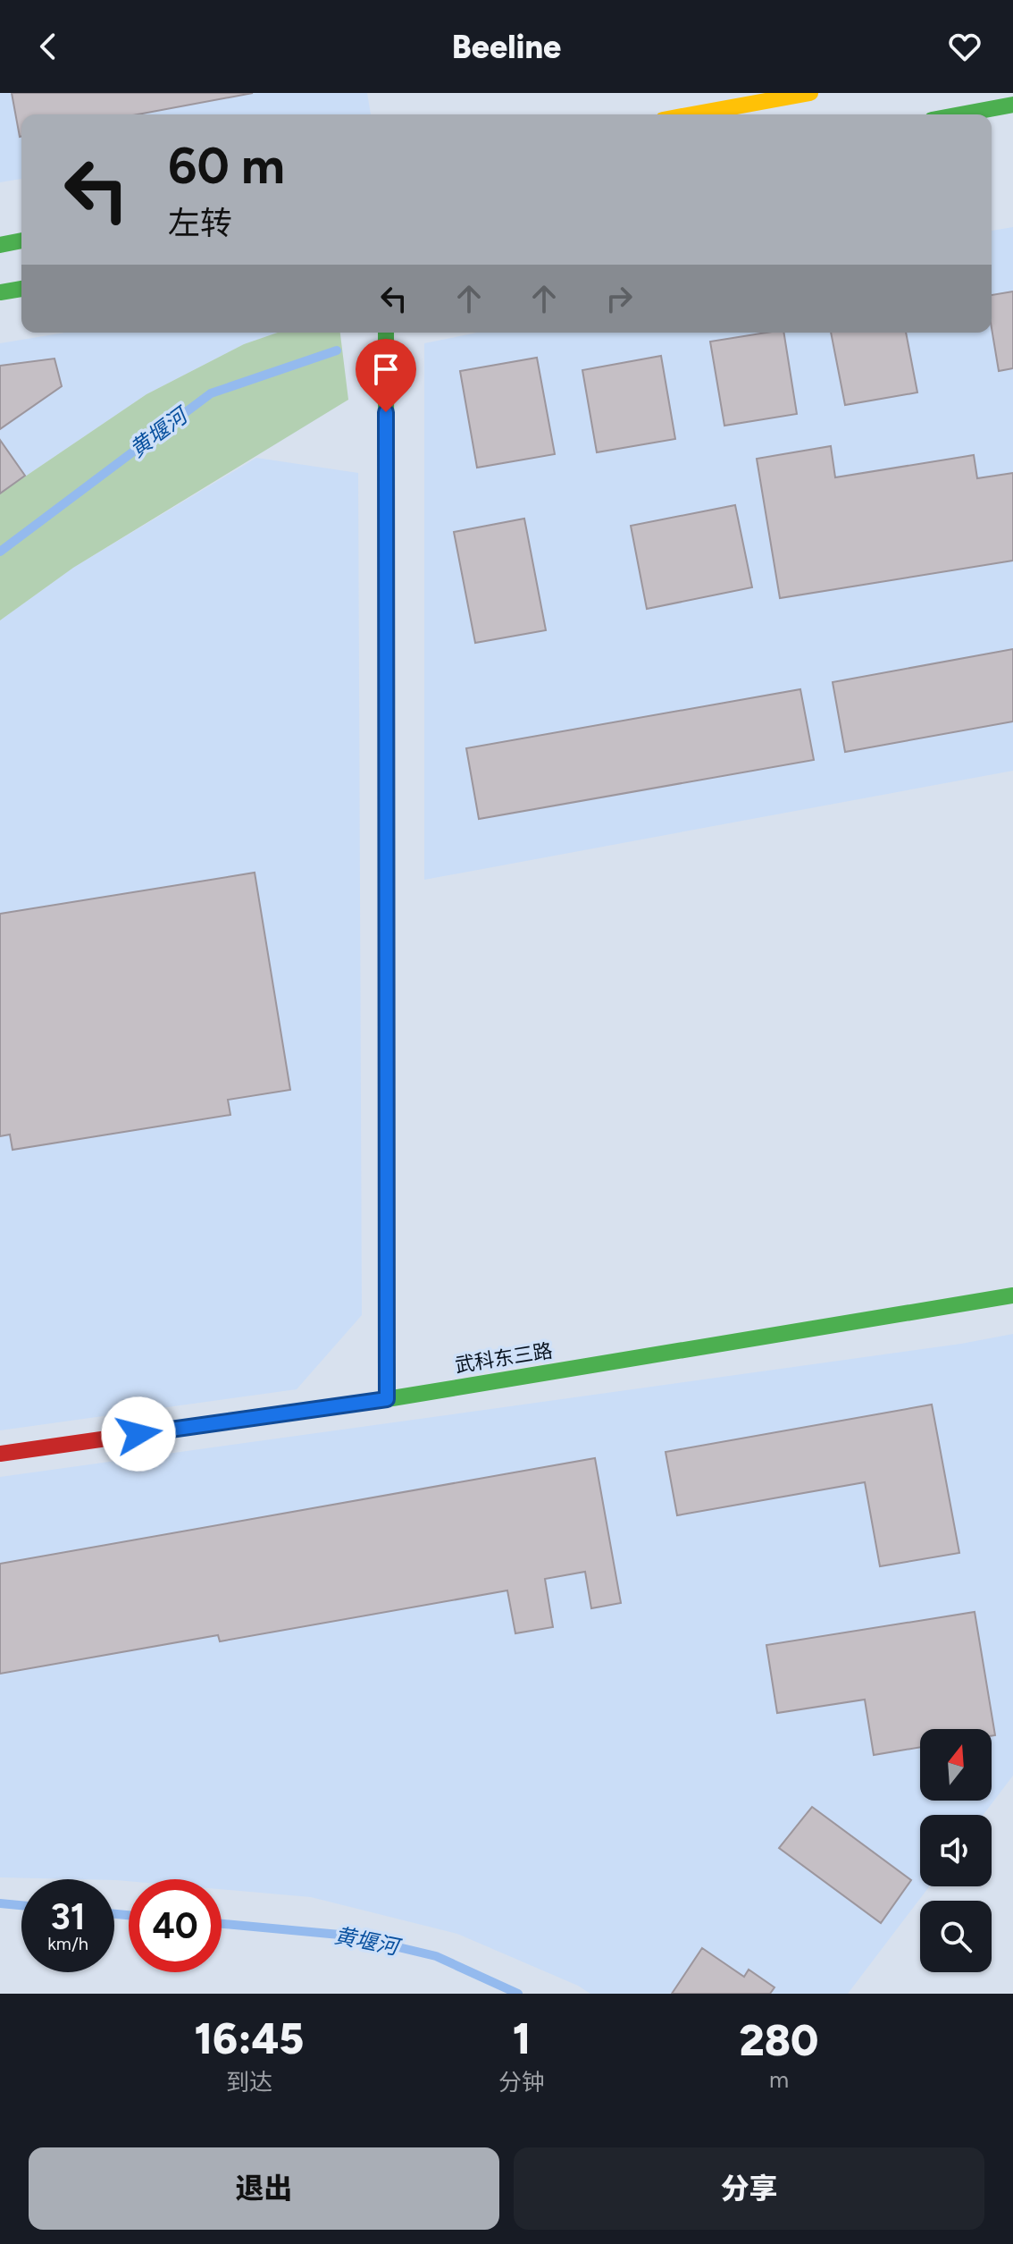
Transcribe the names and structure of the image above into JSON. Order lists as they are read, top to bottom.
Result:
{
  "streets": {
    "street": ["武科东三路"]
  },
  "water": ["黄堰河"],
  "north": "top",
  "page": {
    "header": "Beeline",
    "turn": ["60 m", "左转"],
    "speed": "31 km/h",
    "limit": "40",
    "eta": [
      "16:45",
      "到达",
      "1",
      "分钟",
      "280",
      "m"
    ],
    "buttons": ["退出", "分享"]
  }
}
